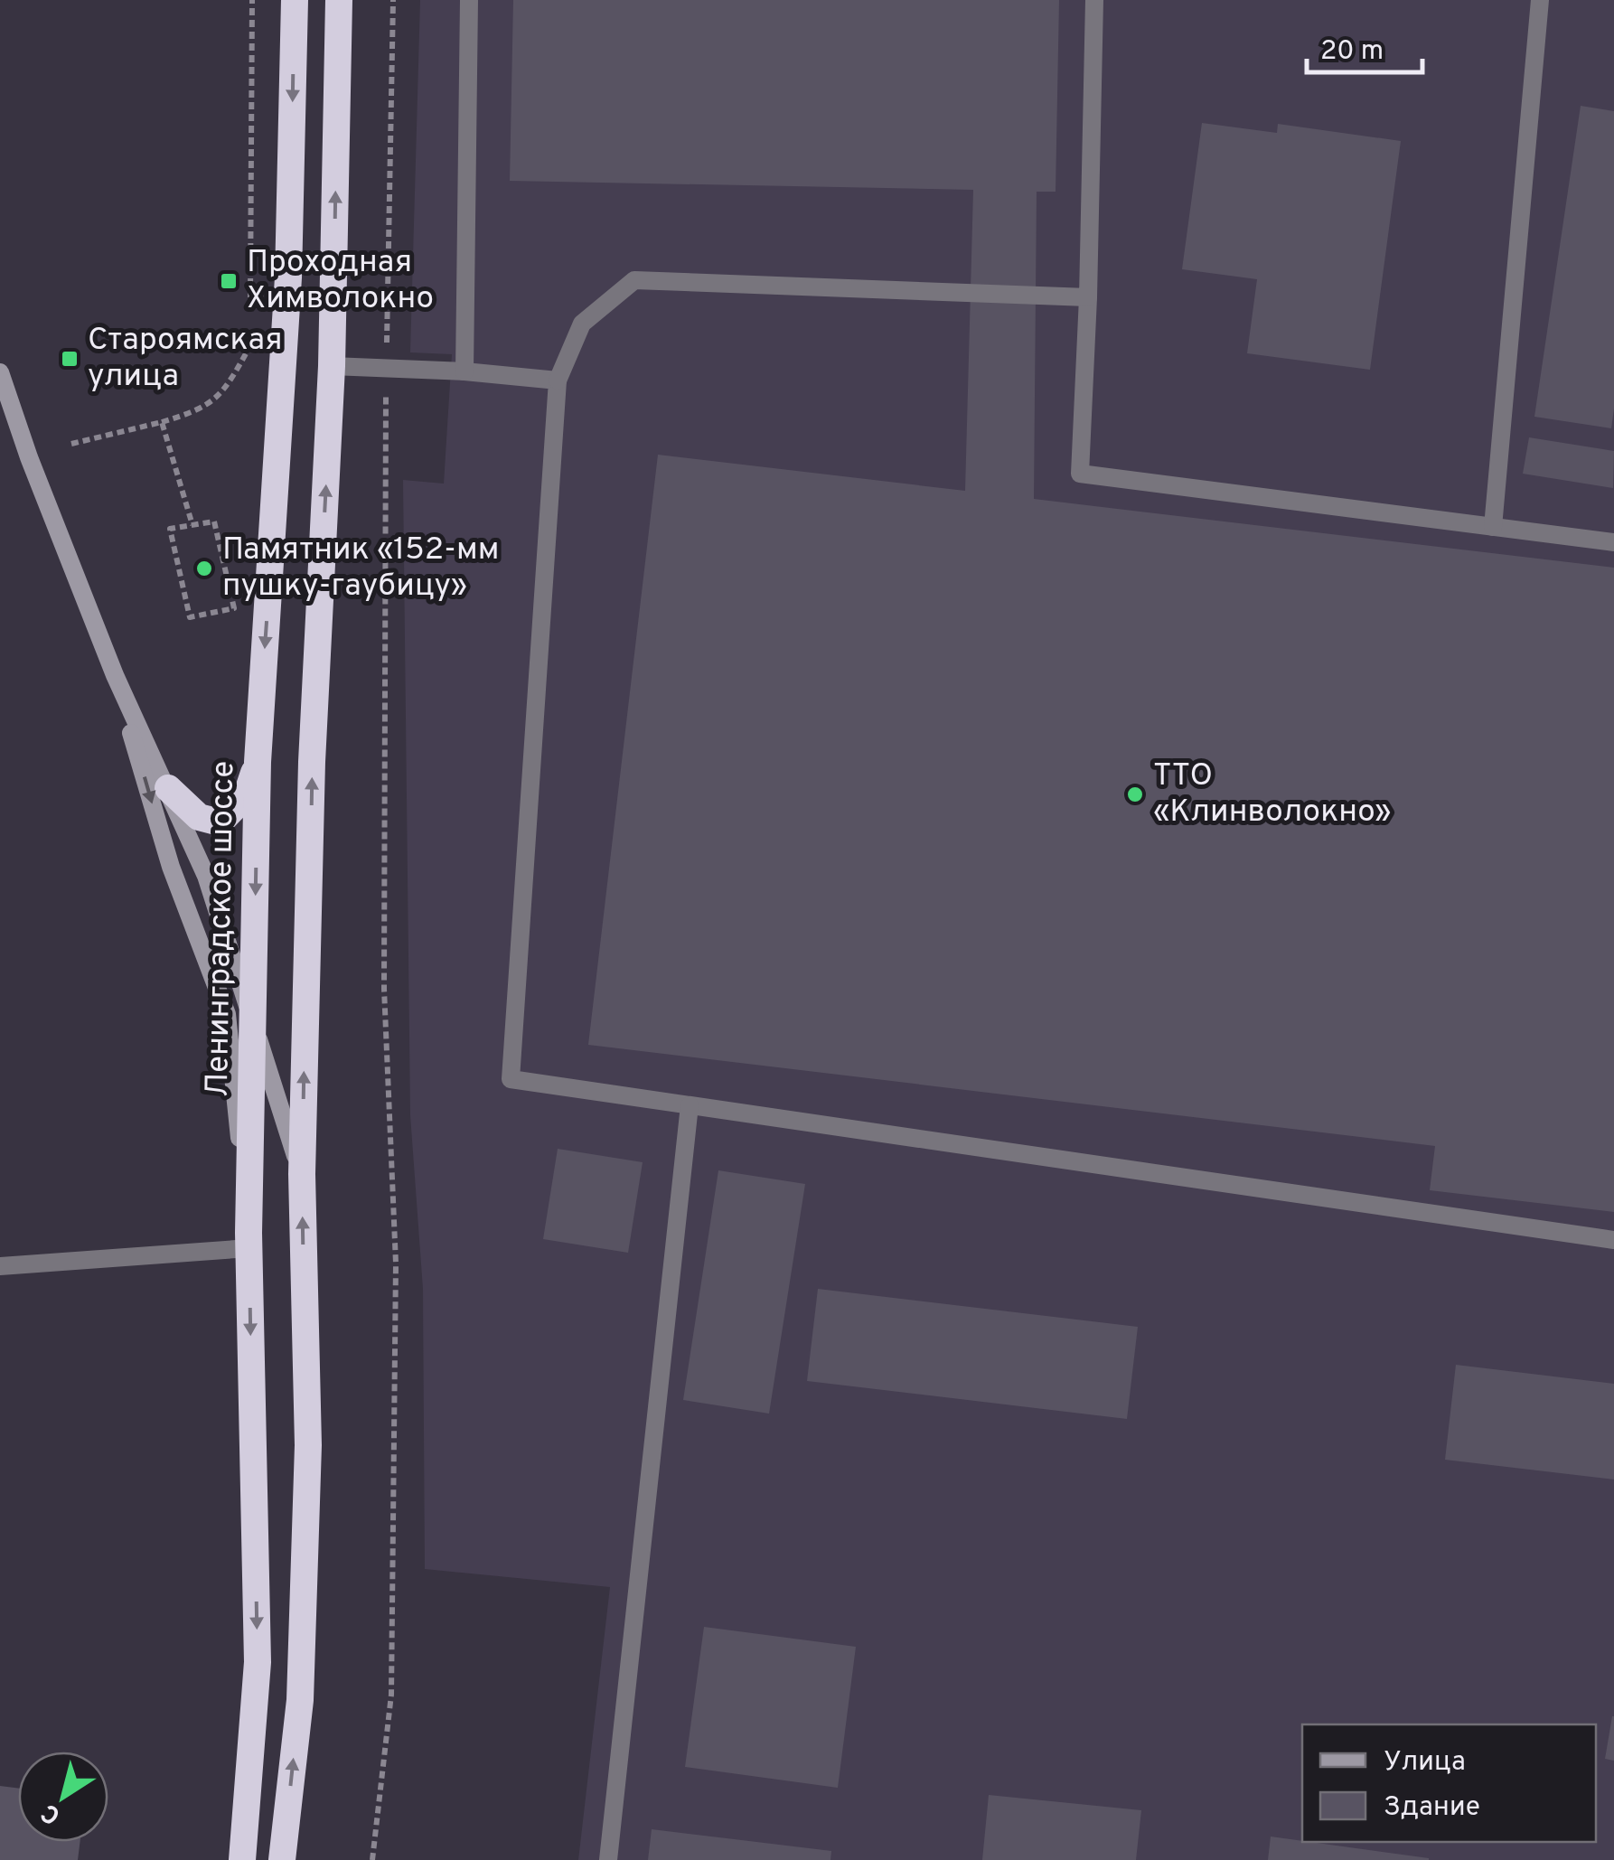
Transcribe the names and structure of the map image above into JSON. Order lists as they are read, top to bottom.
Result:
{
  "streets": {
    "highway": ["Ленинградское шоссе"]
  },
  "places": {
    "transit": ["Проходная Химволокно", "Староямская улица"],
    "other": ["Памятник «152-мм пушку-гаубицу»", "ТТО «Клинволокно»"]
  },
  "legend": ["Улица", "Здание"],
  "scale_bar": "20 m",
  "north": "bottom left"
}
